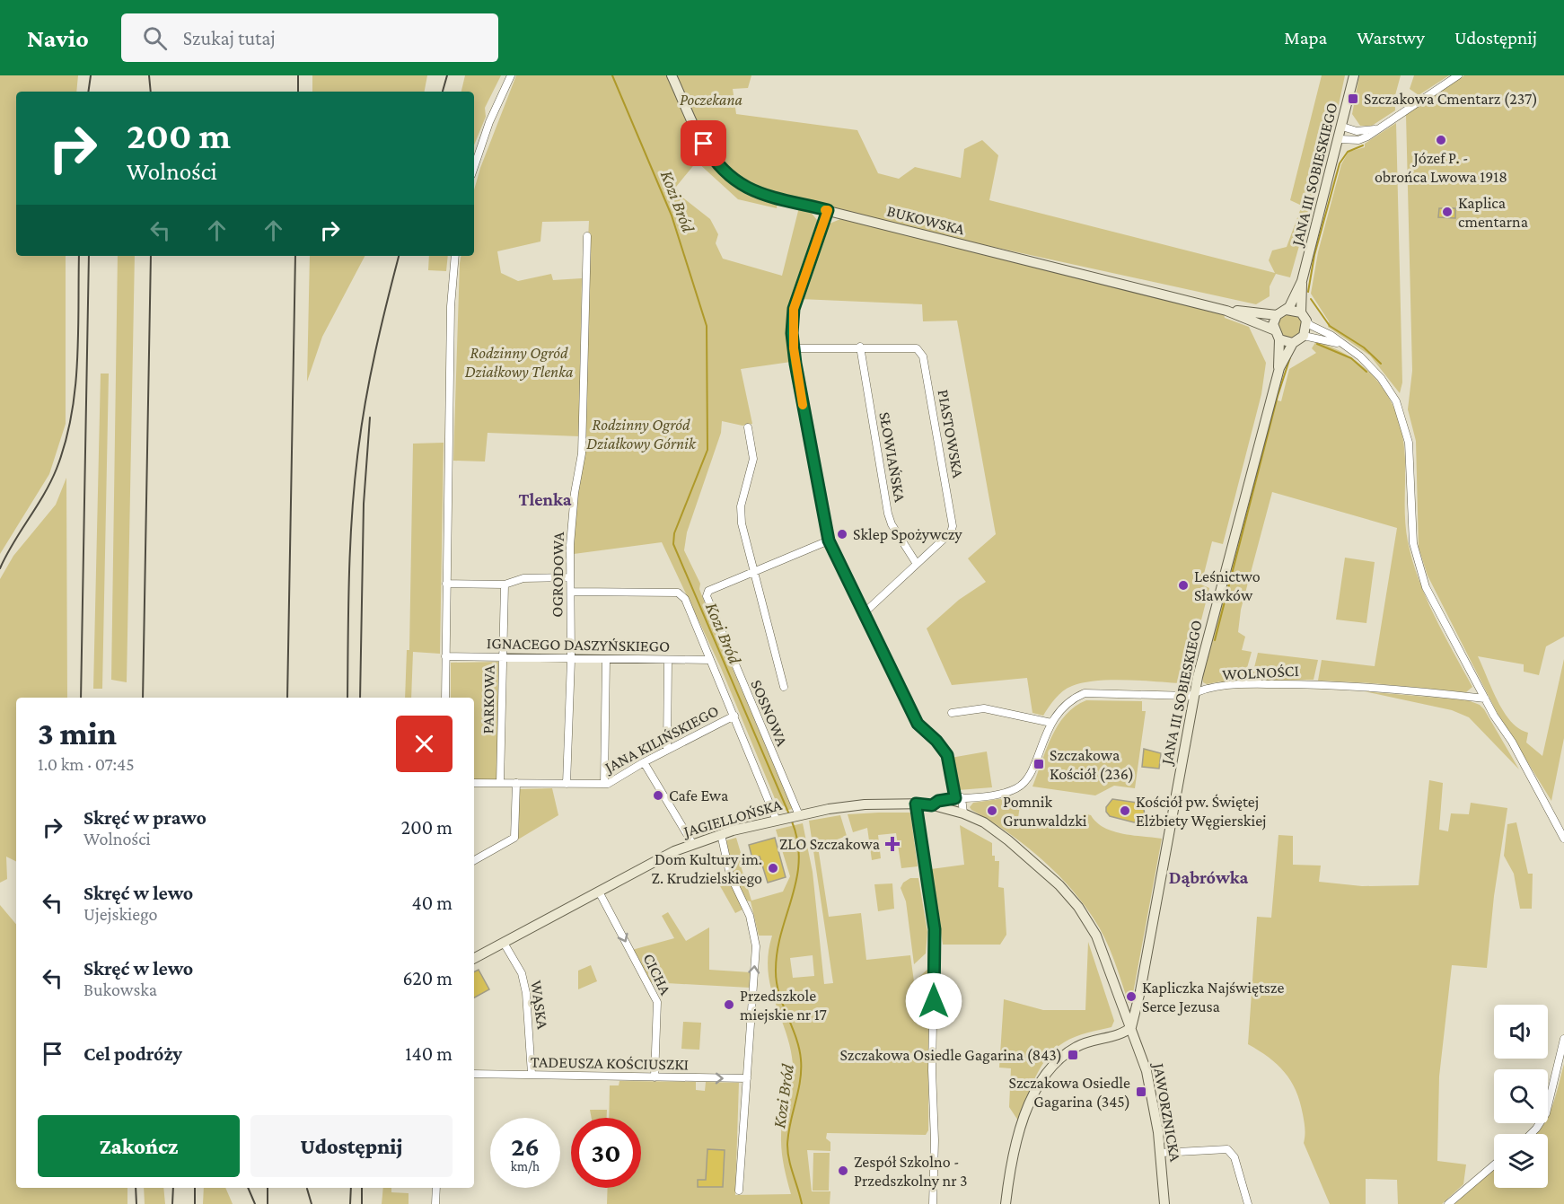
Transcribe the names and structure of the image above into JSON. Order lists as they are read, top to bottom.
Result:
{
  "streets": {
    "street": [
      "JANA III SOBIESKIEGO",
      "BUKOWSKA",
      "PIASTOWSKA",
      "SŁOWIAŃSKA",
      "OGRODOWA",
      "IGNACEGO DASZYŃSKIEGO",
      "WOLNOŚCI",
      "PARKOWA",
      "SOSNOWA",
      "JANA KILIŃSKIEGO",
      "JAGIELLOŃSKA",
      "CICHA",
      "WĄSKA",
      "TADEUSZA KOŚCIUSZKI",
      "JAWORZNICKA"
    ]
  },
  "crossings": [
    ["JANA III SOBIESKIEGO", "WOLNOŚCI"],
    ["JANA III SOBIESKIEGO", "JAWORZNICKA"],
    ["PIASTOWSKA", "SŁOWIAŃSKA"],
    ["OGRODOWA", "IGNACEGO DASZYŃSKIEGO"],
    ["OGRODOWA", "JANA KILIŃSKIEGO"],
    ["IGNACEGO DASZYŃSKIEGO", "PARKOWA"],
    ["WOLNOŚCI", "JAGIELLOŃSKA"],
    ["PARKOWA", "JANA KILIŃSKIEGO"],
    ["SOSNOWA", "JAGIELLOŃSKA"],
    ["JAGIELLOŃSKA", "CICHA"],
    ["JAGIELLOŃSKA", "WĄSKA"],
    ["JAGIELLOŃSKA", "JAWORZNICKA"],
    ["CICHA", "TADEUSZA KOŚCIUSZKI"],
    ["WĄSKA", "TADEUSZA KOŚCIUSZKI"]
  ],
  "one_way": ["CICHA"],
  "districts": ["Tlenka", "Dąbrówka"],
  "water": ["Kozi Bród"],
  "parks": ["Poczekana", "Rodzinny Ogród Działkowy Tlenka", "Rodzinny Ogród Działkowy Górnik"],
  "places": {
    "transit": [
      "Szczakowa Cmentarz (237)",
      "Szczakowa Kościół (236)",
      "Szczakowa Osiedle Gagarina (843)",
      "Szczakowa Osiedle Gagarina (345)"
    ],
    "other": [
      "Józef P. - obrońca Lwowa 1918",
      "Kaplica cmentarna",
      "Sklep Spożywczy",
      "Leśnictwo Sławków",
      "Cafe Ewa",
      "Pomnik Grunwaldzki",
      "Kościół pw. Świętej Elżbiety Węgierskiej",
      "Dom Kultury im. Z. Krudzielskiego",
      "Kapliczka Najświętsze Serce Jezusa",
      "Przedszkole miejskie nr 17",
      "Zespół Szkolno - Przedszkolny nr 3"
    ],
    "health": ["ZLO Szczakowa"]
  },
  "page": {
    "header": "Navio",
    "search": "Szukaj tutaj",
    "nav": ["Mapa", "Warstwy", "Udostępnij"],
    "turn": ["200 m", "Wolności"],
    "heading": ["3 min", "1.0 km · 07:45"],
    "list": [
      {
        "name": "Skręć w prawo",
        "note": "Wolności",
        "value": "200 m"
      },
      {
        "name": "Skręć w lewo",
        "note": "Ujejskiego",
        "value": "40 m"
      },
      {
        "name": "Skręć w lewo",
        "note": "Bukowska",
        "value": "620 m"
      },
      {
        "name": "Cel podróży",
        "value": "140 m"
      }
    ],
    "buttons": ["Zakończ", "Udostępnij"],
    "speed": "26 km/h",
    "limit": "30"
  }
}
